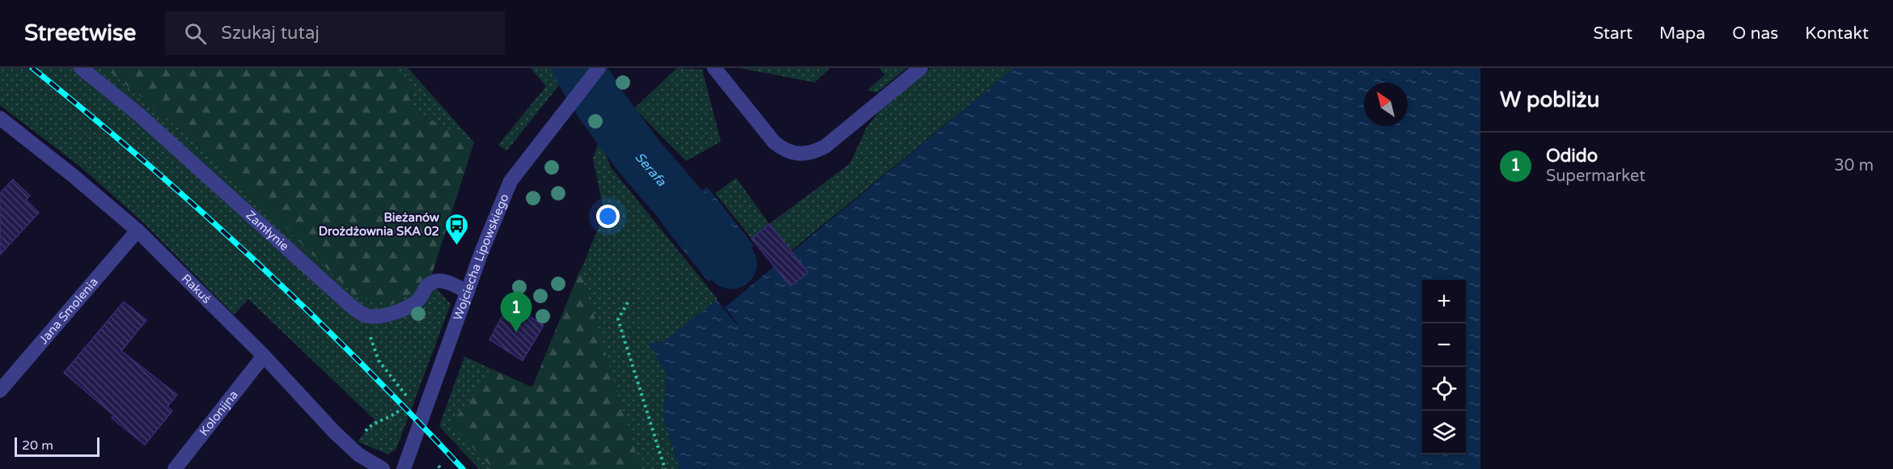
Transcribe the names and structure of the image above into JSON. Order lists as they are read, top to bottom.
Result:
{
  "streets": {
    "street": [
      "Zamłynie",
      "Wojciecha Lipowskiego",
      "Rakuś",
      "Jana Smolenia",
      "Kolonijna"
    ]
  },
  "crossings": [
    ["Rakuś", "Jana Smolenia"],
    ["Rakuś", "Kolonijna"]
  ],
  "water": ["Serafa"],
  "places": {
    "bus stop": ["Bieżanów Drożdżownia SKA 02"]
  },
  "scale_bar": "20 m",
  "north": "top left",
  "page": {
    "header": "Streetwise",
    "search": "Szukaj tutaj",
    "nav": [
      "Start",
      "Mapa",
      "O nas",
      "Kontakt"
    ],
    "heading": "W pobliżu",
    "list": [
      {
        "mark": "1",
        "name": "Odido",
        "note": "Supermarket",
        "value": "30 m"
      }
    ],
    "map_buttons": ["+", "−"],
    "pins": "1",
    "scale": "20 m"
  }
}
